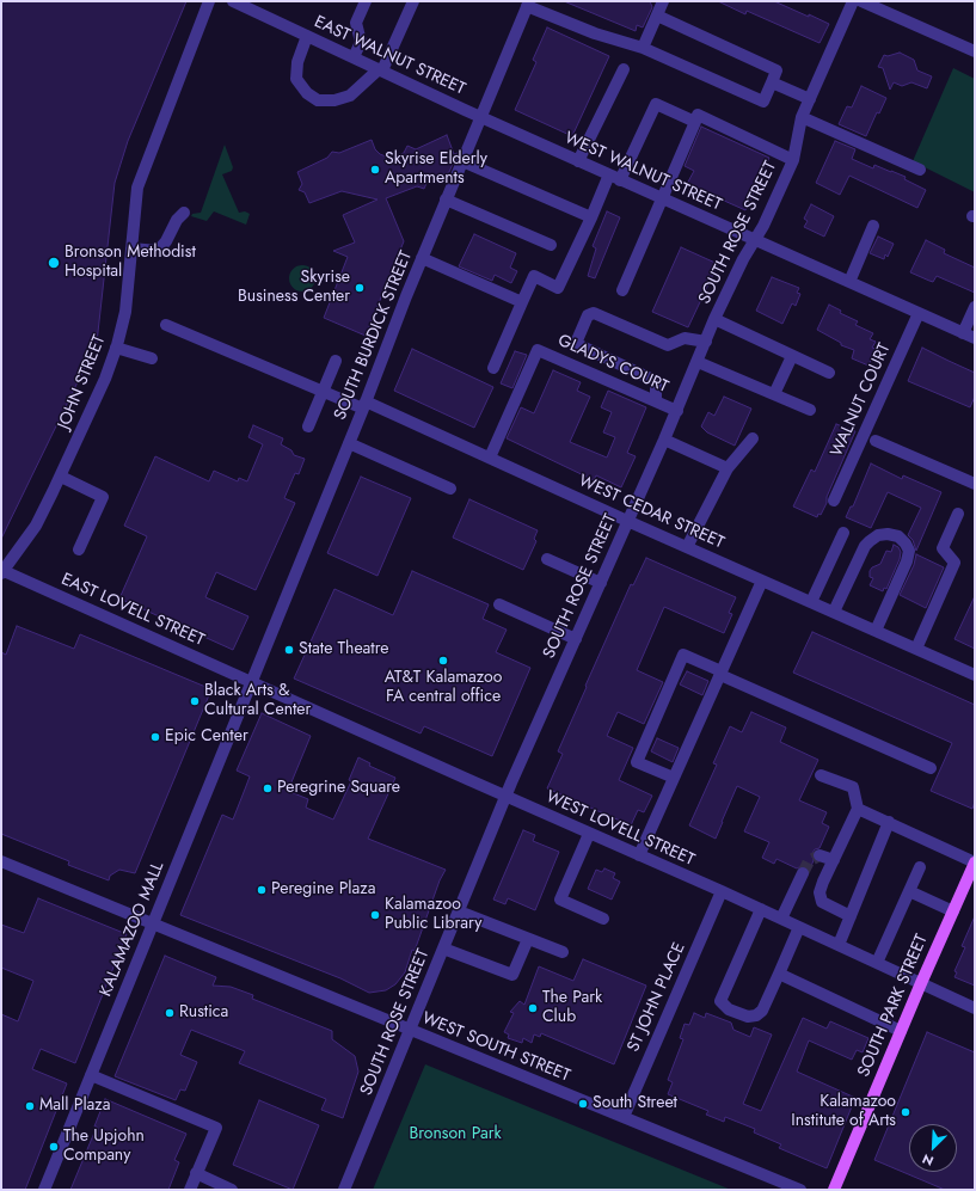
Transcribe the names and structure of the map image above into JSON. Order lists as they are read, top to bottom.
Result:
{
  "streets": {
    "main road": ["SOUTH PARK STREET"],
    "street": [
      "EAST WALNUT STREET",
      "WEST WALNUT STREET",
      "SOUTH ROSE STREET",
      "SOUTH BURDICK STREET",
      "GLADYS COURT",
      "JOHN STREET",
      "WALNUT COURT",
      "WEST CEDAR STREET",
      "EAST LOVELL STREET",
      "WEST LOVELL STREET",
      "KALAMAZOO MALL",
      "ST JOHN PLACE",
      "WEST SOUTH STREET"
    ]
  },
  "crossings": [
    ["EAST WALNUT STREET", "WEST WALNUT STREET"],
    ["EAST WALNUT STREET", "SOUTH BURDICK STREET"],
    ["WEST WALNUT STREET", "SOUTH ROSE STREET"],
    ["WEST WALNUT STREET", "SOUTH BURDICK STREET"],
    ["WEST WALNUT STREET", "WALNUT COURT"],
    ["SOUTH ROSE STREET", "GLADYS COURT"],
    ["SOUTH ROSE STREET", "WEST CEDAR STREET"],
    ["SOUTH ROSE STREET", "WEST LOVELL STREET"],
    ["SOUTH ROSE STREET", "WEST SOUTH STREET"],
    ["SOUTH BURDICK STREET", "WEST CEDAR STREET"],
    ["SOUTH BURDICK STREET", "EAST LOVELL STREET"],
    ["SOUTH BURDICK STREET", "WEST LOVELL STREET"],
    ["SOUTH BURDICK STREET", "KALAMAZOO MALL"],
    ["GLADYS COURT", "WEST CEDAR STREET"],
    ["JOHN STREET", "EAST LOVELL STREET"],
    ["EAST LOVELL STREET", "WEST LOVELL STREET"],
    ["EAST LOVELL STREET", "KALAMAZOO MALL"],
    ["WEST LOVELL STREET", "KALAMAZOO MALL"],
    ["WEST LOVELL STREET", "ST JOHN PLACE"],
    ["WEST LOVELL STREET", "SOUTH PARK STREET"],
    ["KALAMAZOO MALL", "WEST SOUTH STREET"],
    ["ST JOHN PLACE", "WEST SOUTH STREET"]
  ],
  "parks": ["Bronson Park"],
  "places": [
    "Skyrise Elderly Apartments",
    "Bronson Methodist Hospital",
    "Skyrise Business Center",
    "State Theatre",
    "AT&T Kalamazoo FA central office",
    "Black Arts & Cultural Center",
    "Epic Center",
    "Peregrine Square",
    "Peregine Plaza",
    "Kalamazoo Public Library",
    "The Park Club",
    "Rustica",
    "South Street",
    "Mall Plaza",
    "Kalamazoo Institute of Arts",
    "The Upjohn Company"
  ],
  "north": "bottom left"
}
